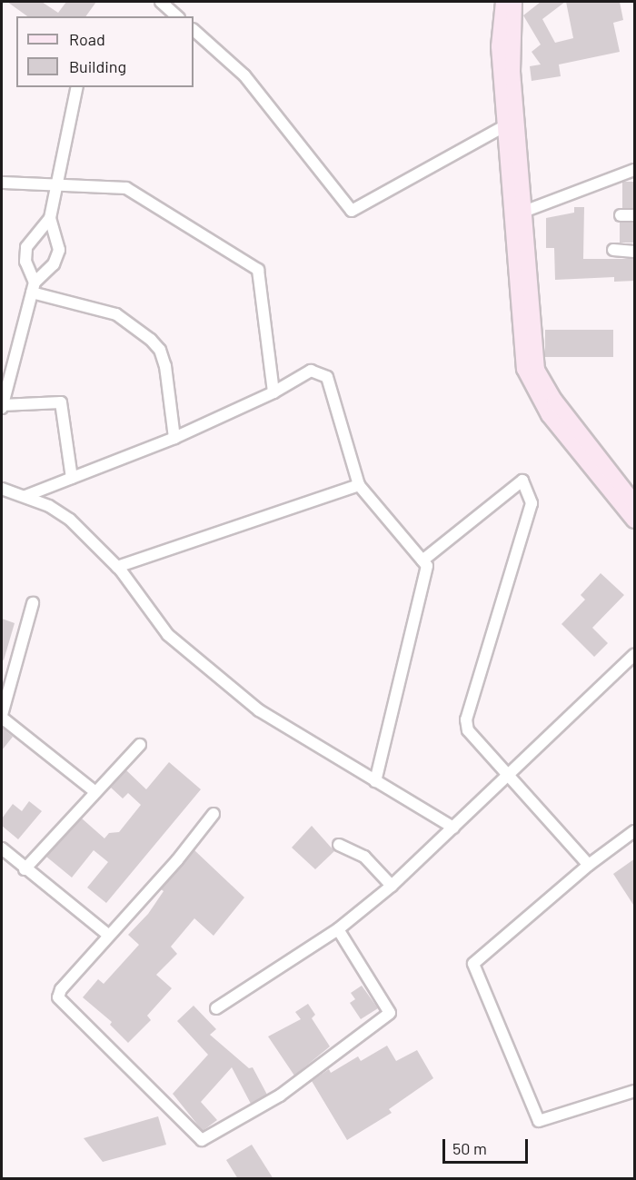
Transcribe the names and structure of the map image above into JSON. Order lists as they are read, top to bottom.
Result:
{
  "legend": ["Road", "Building"],
  "scale_bar": "50 m"
}
